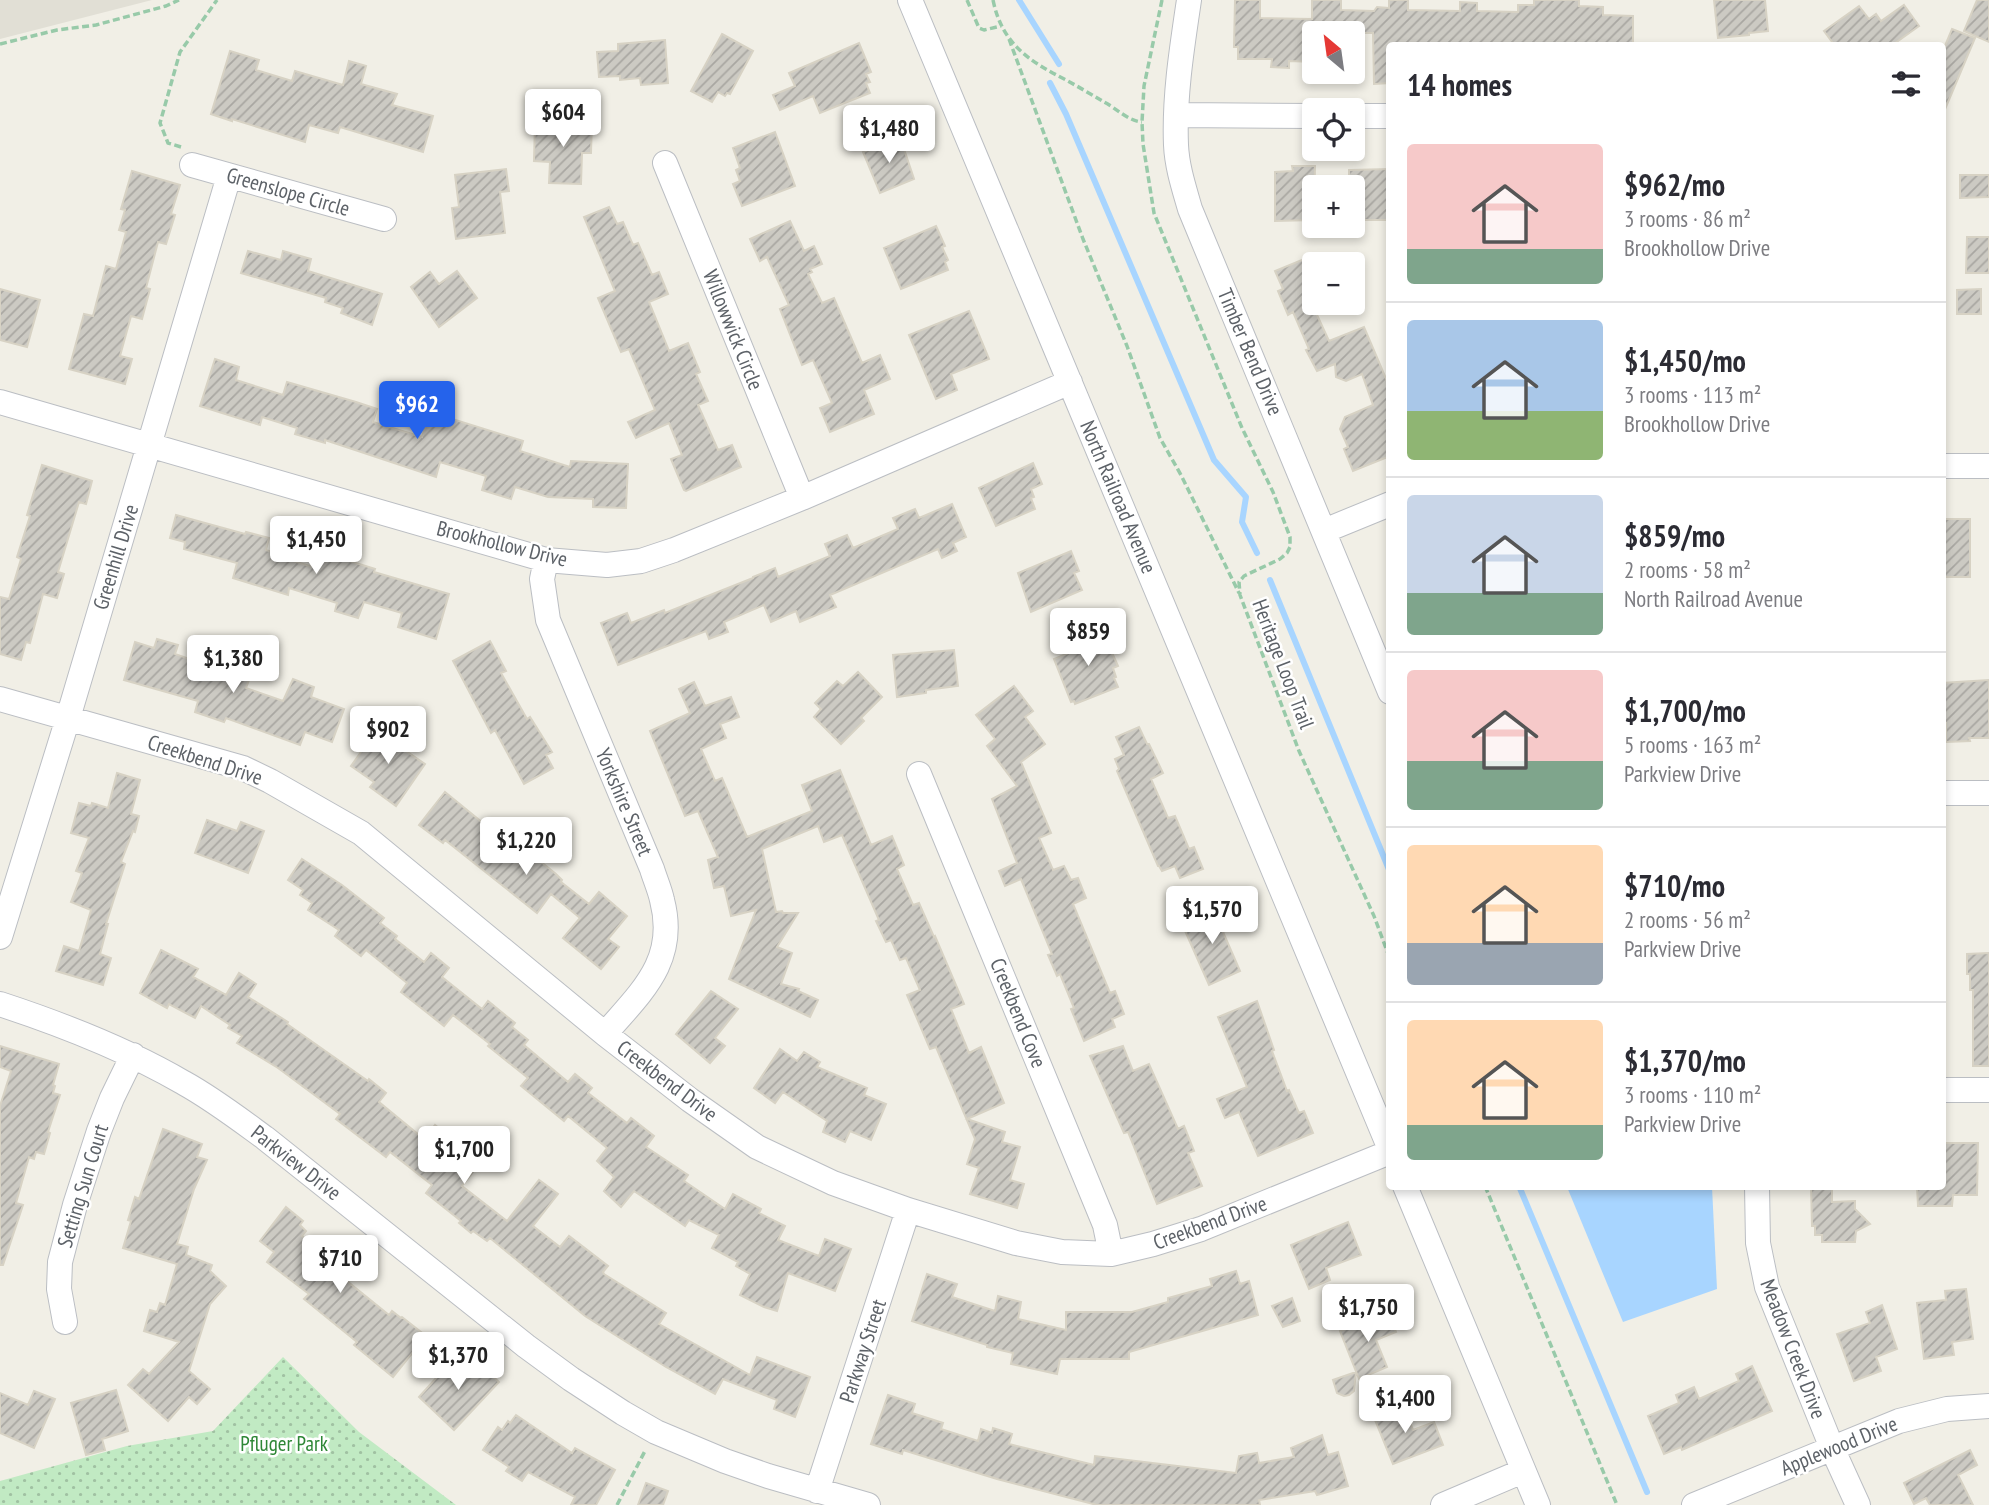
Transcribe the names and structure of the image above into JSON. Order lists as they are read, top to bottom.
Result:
{
  "streets": {
    "street": [
      "Greenslope Circle",
      "Willowwick Circle",
      "Timber Bend Drive",
      "North Railroad Avenue",
      "Brookhollow Drive",
      "Greenhill Drive",
      "Creekbend Drive",
      "Yorkshire Street",
      "Creekbend Cove",
      "Parkview Drive",
      "Setting Sun Court",
      "Meadow Creek Drive",
      "Parkway Street",
      "Applewood Drive"
    ],
    "path": ["Heritage Loop Trail"]
  },
  "crossings": [
    ["Greenslope Circle", "Greenhill Drive"],
    ["Willowwick Circle", "Brookhollow Drive"],
    ["North Railroad Avenue", "Brookhollow Drive"],
    ["Brookhollow Drive", "Greenhill Drive"],
    ["Brookhollow Drive", "Yorkshire Street"],
    ["Greenhill Drive", "Creekbend Drive"],
    ["Creekbend Drive", "Yorkshire Street"],
    ["Creekbend Drive", "Creekbend Cove"],
    ["Creekbend Drive", "Parkway Street"],
    ["Parkview Drive", "Setting Sun Court"],
    ["Parkview Drive", "Parkway Street"],
    ["Meadow Creek Drive", "Applewood Drive"]
  ],
  "parks": ["Pfluger Park"],
  "north": "top left",
  "page": {
    "map_buttons": ["+", "−"],
    "heading": "14 homes",
    "price": [
      "$604",
      "$1,480",
      "$962",
      "$1,450",
      "$859",
      "$1,380",
      "$902",
      "$1,220",
      "$1,570",
      "$1,700",
      "$710",
      "$1,750",
      "$1,370",
      "$1,400"
    ],
    "list": [
      {
        "name": "$962/mo",
        "note": "3 rooms · 86 m² · Brookhollow Drive"
      },
      {
        "name": "$1,450/mo",
        "note": "3 rooms · 113 m² · Brookhollow Drive"
      },
      {
        "name": "$859/mo",
        "note": "2 rooms · 58 m² · North Railroad Avenue"
      },
      {
        "name": "$1,700/mo",
        "note": "5 rooms · 163 m² · Parkview Drive"
      },
      {
        "name": "$710/mo",
        "note": "2 rooms · 56 m² · Parkview Drive"
      },
      {
        "name": "$1,370/mo",
        "note": "3 rooms · 110 m² · Parkview Drive"
      }
    ]
  }
}
